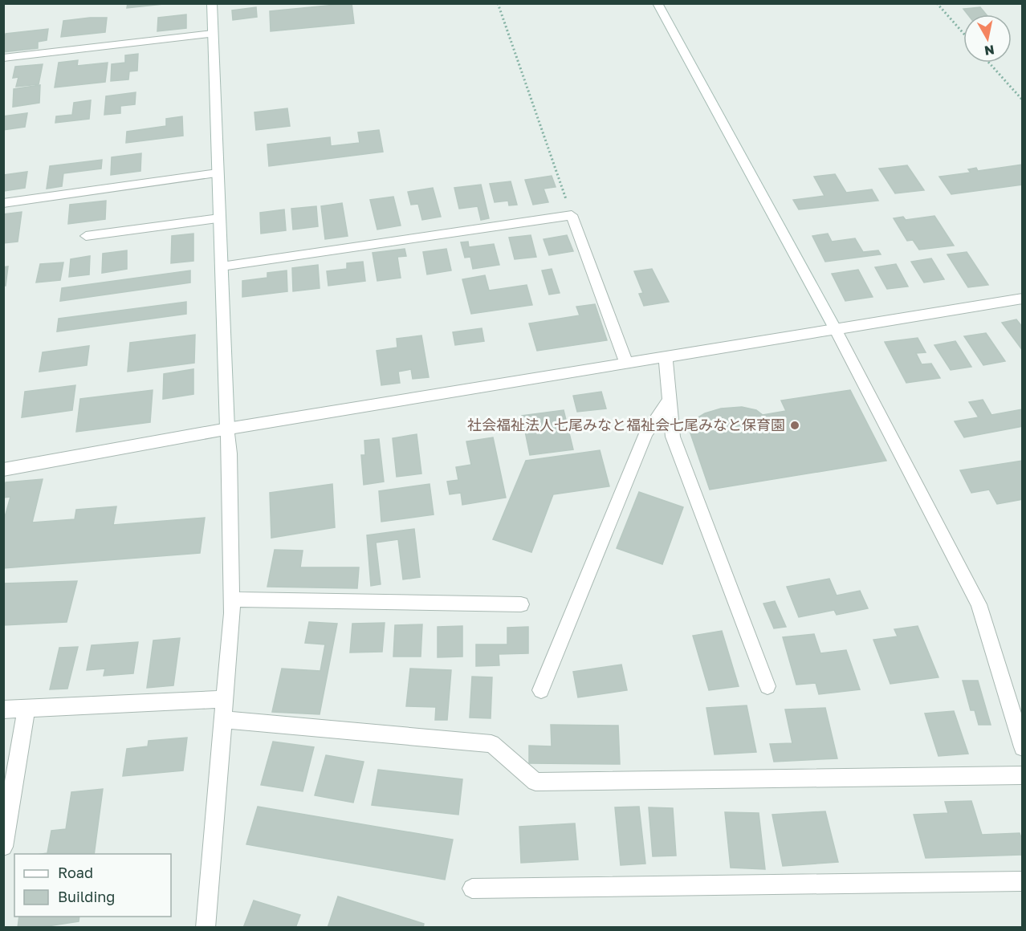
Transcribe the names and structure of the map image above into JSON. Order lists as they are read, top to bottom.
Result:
{
  "places": ["社会福祉法人七尾みなと福祉会七尾みなと保育園"],
  "legend": ["Road", "Building"],
  "north": "bottom"
}
